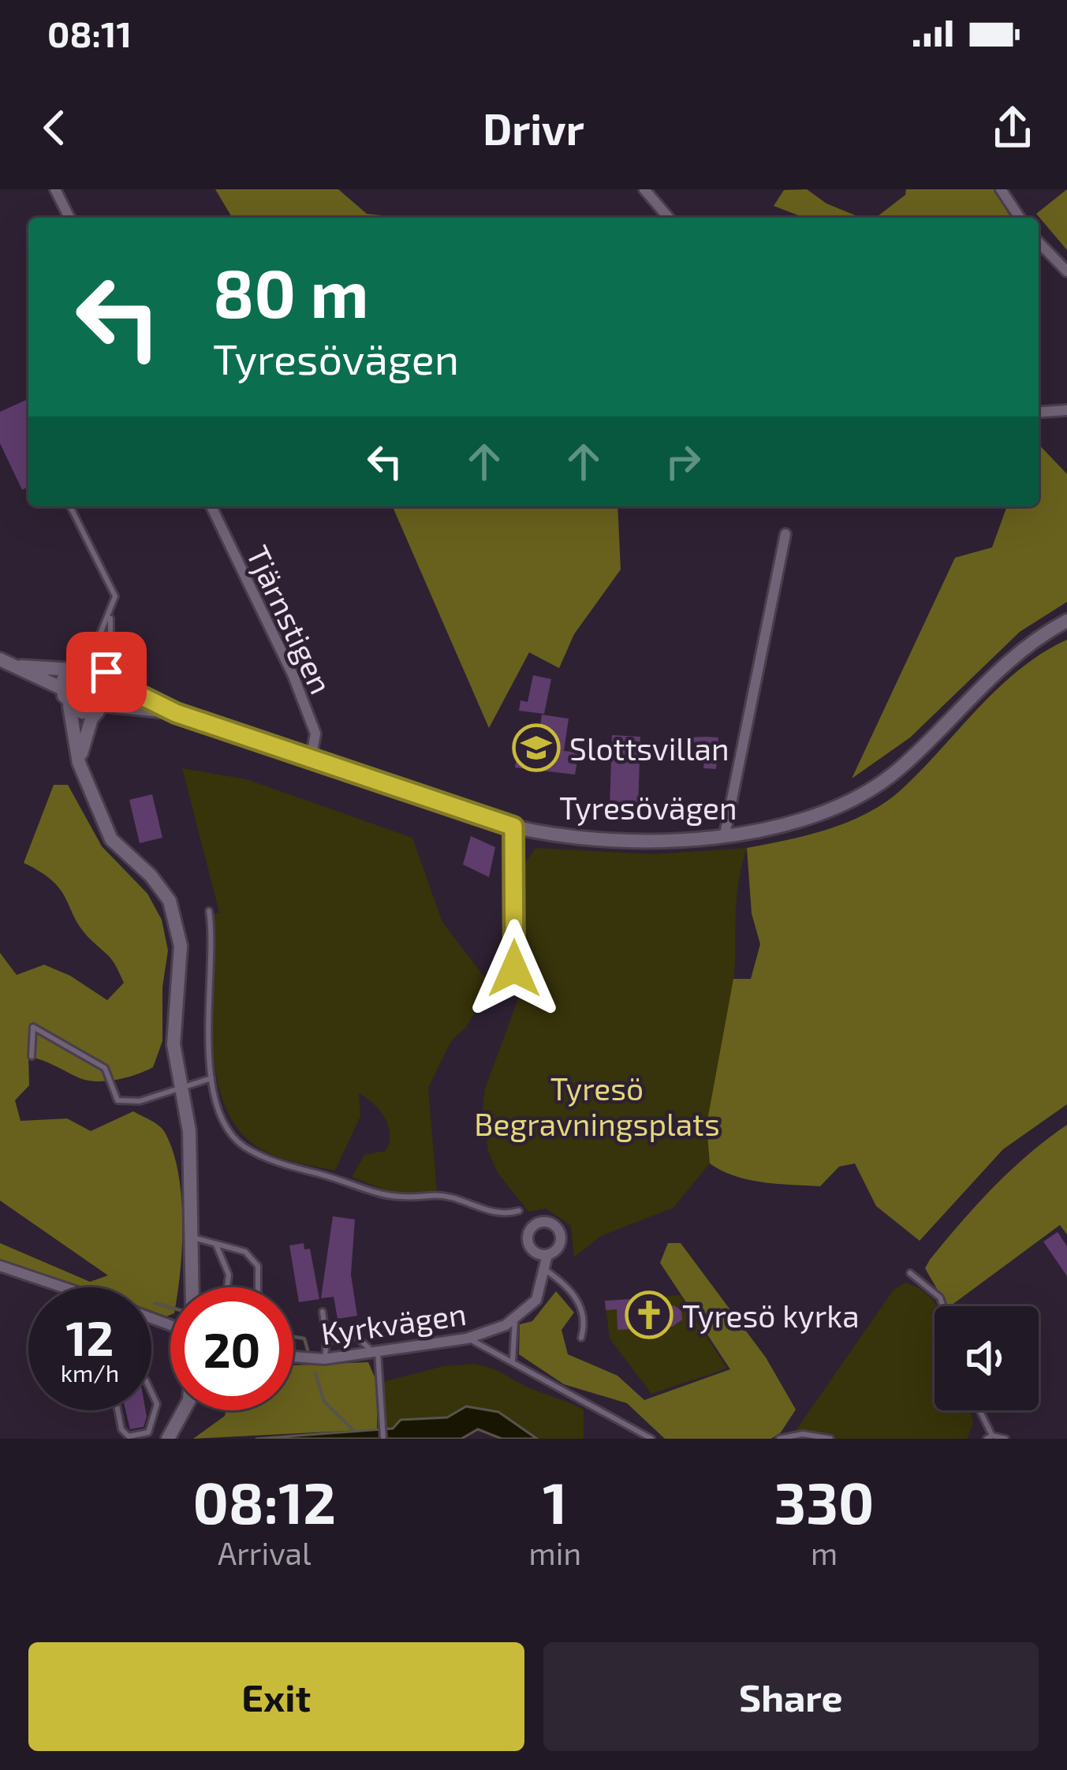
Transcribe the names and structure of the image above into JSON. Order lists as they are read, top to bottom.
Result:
{
  "streets": {
    "main road": ["Tyresövägen"],
    "street": ["Tjärnstigen", "Kyrkvägen"]
  },
  "crossings": [
    ["Tjärnstigen", "Tyresövägen"]
  ],
  "parks": ["Tyresö Begravningsplats"],
  "places": {
    "school or university": ["Slottsvillan"],
    "church": ["Tyresö kyrka"]
  },
  "page": {
    "status": "08:11",
    "header": "Drivr",
    "turn": ["80 m", "Tyresövägen"],
    "speed": "12 km/h",
    "limit": "20",
    "eta": [
      "08:12",
      "Arrival",
      "1",
      "min",
      "330",
      "m"
    ],
    "buttons": ["Exit", "Share"]
  }
}
